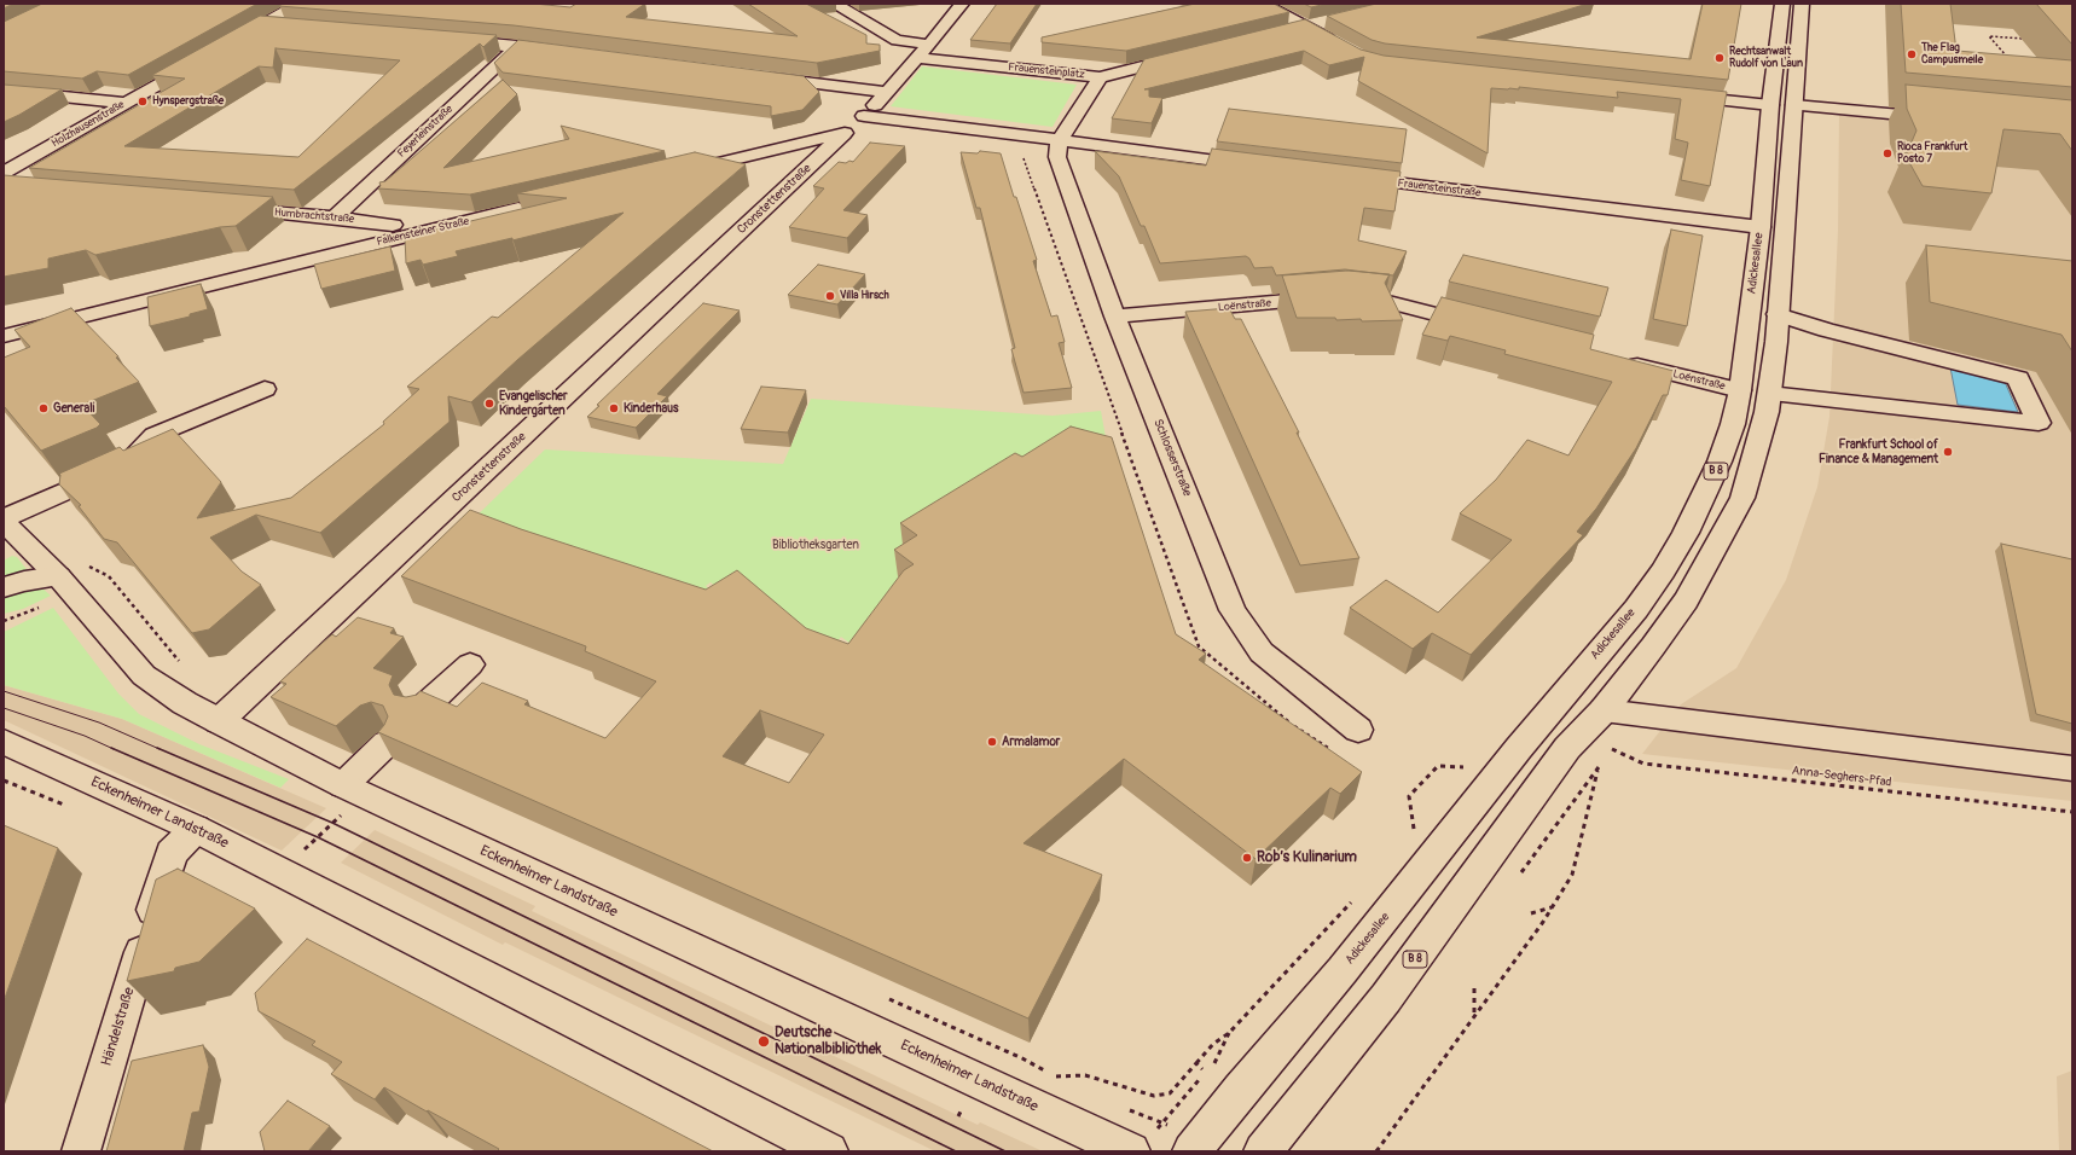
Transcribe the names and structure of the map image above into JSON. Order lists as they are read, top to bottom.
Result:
{
  "streets": {
    "street": [
      "Frauensteinplatz",
      "Holzhausenstraße",
      "Feyerleinstraße",
      "Frauensteinstraße",
      "Cronstettenstraße",
      "Humbrachtstraße",
      "Falkensteiner Straße",
      "Adickesallee",
      "Loënstraße",
      "Schlosserstraße",
      "B 8",
      "Eckenheimer Landstraße",
      "Händelstraße"
    ],
    "path": ["Anna-Seghers-Pfad"]
  },
  "crossings": [
    ["Frauensteinplatz", "Schlosserstraße"],
    ["Feyerleinstraße", "Humbrachtstraße"],
    ["Frauensteinstraße", "Adickesallee"],
    ["Cronstettenstraße", "Eckenheimer Landstraße"],
    ["Adickesallee", "Loënstraße"],
    ["Loënstraße", "Schlosserstraße"],
    ["Eckenheimer Landstraße", "Händelstraße"]
  ],
  "parks": ["Bibliotheksgarten"],
  "places": [
    "The Flag Campusmeile",
    "Rechtsanwalt Rudolf von Laun",
    "Hynspergstraße",
    "Rioca Frankfurt Posto 7",
    "Villa Hirsch",
    "Evangelischer Kindergarten",
    "Generali",
    "Kinderhaus",
    "Frankfurt School of Finance & Management",
    "Armalamor",
    "Rob’s Kulinarium",
    "Deutsche Nationalbibliothek"
  ]
}
